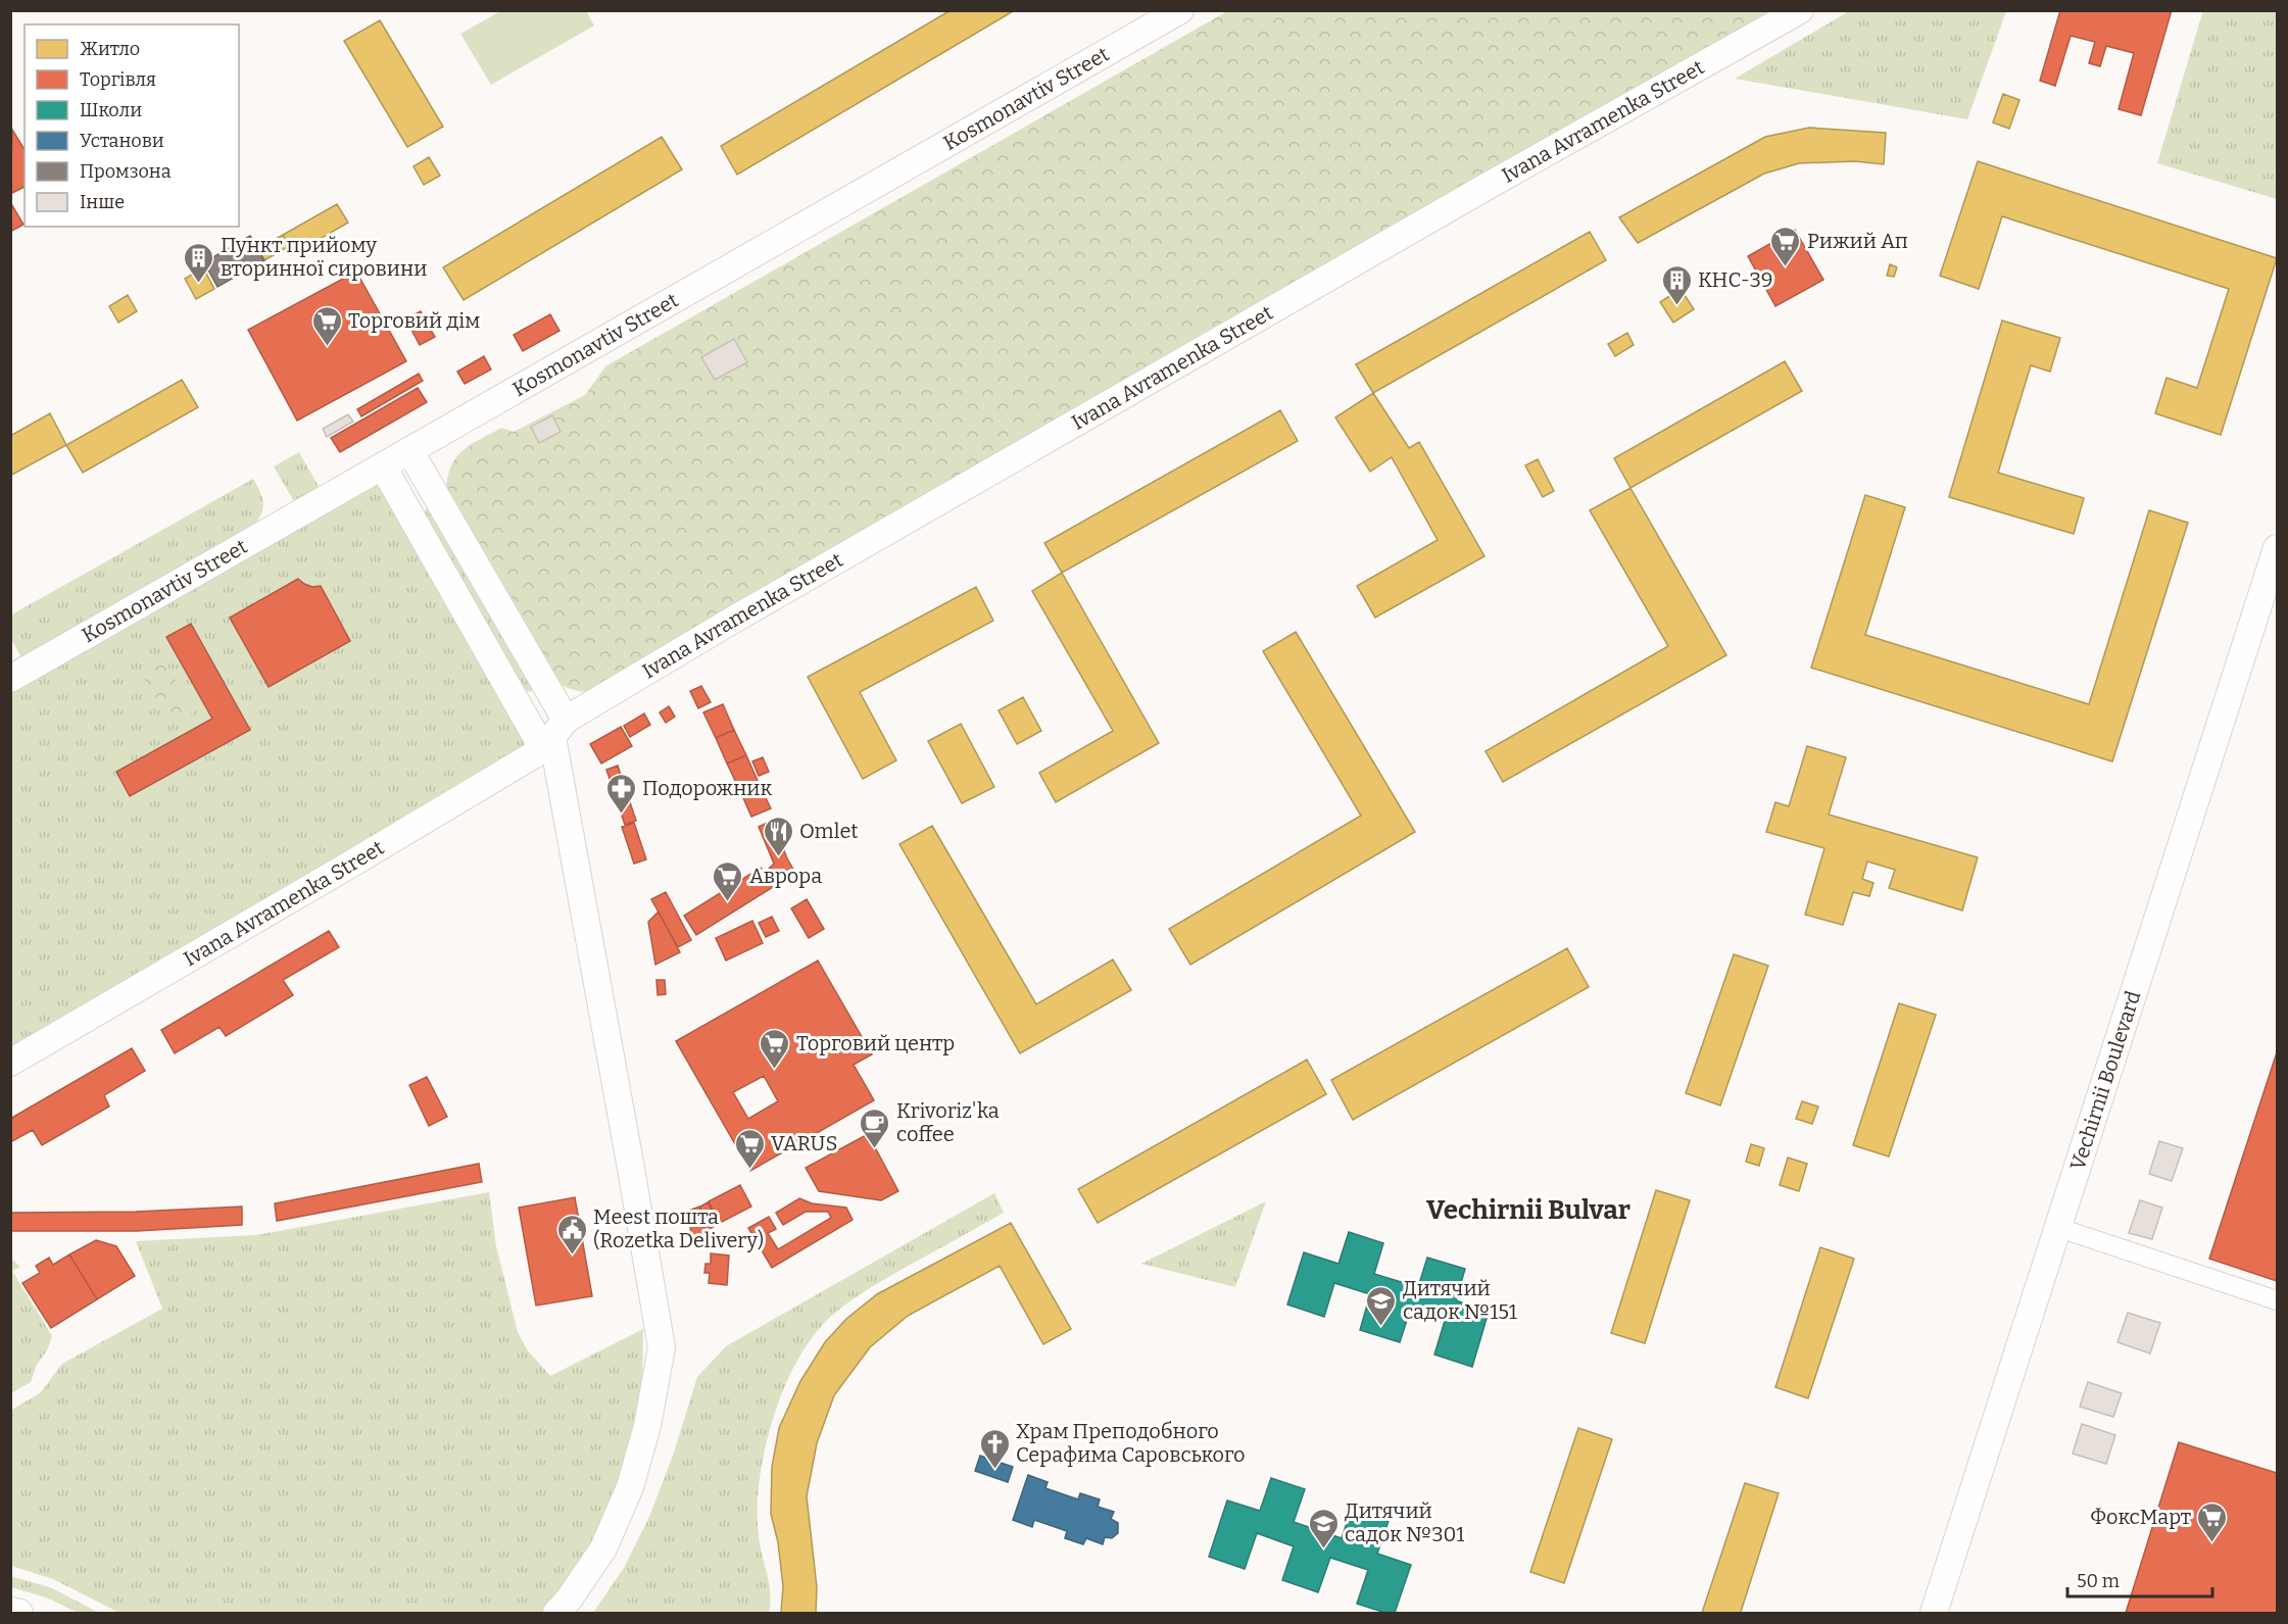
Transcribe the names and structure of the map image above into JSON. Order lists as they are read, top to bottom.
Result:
{
  "streets": {
    "street": ["Kosmonavtiv Street", "Ivana Avramenka Street", "Vechirnii Boulevard"]
  },
  "districts": ["Vechirnii Bulvar"],
  "places": {
    "supermarket": [
      "Рижий Ап",
      "Торговий дім",
      "Аврора",
      "Торговий центр",
      "VARUS",
      "ФоксМарт"
    ],
    "building": ["Пункт прийому вторинної сировини", "КНС-39"],
    "pharmacy": ["Подорожник"],
    "restaurant": ["Omlet"],
    "cafe": ["Krivoriz'ka coffee"],
    "public building": ["Meest пошта (Rozetka Delivery)"],
    "school or university": ["Дитячий садок №151", "Дитячий садок №301"],
    "church": ["Храм Преподобного Серафима Саровського"]
  },
  "legend": [
    "Житло",
    "Торгівля",
    "Школи",
    "Установи",
    "Промзона",
    "Інше"
  ],
  "scale_bar": "50 m"
}
